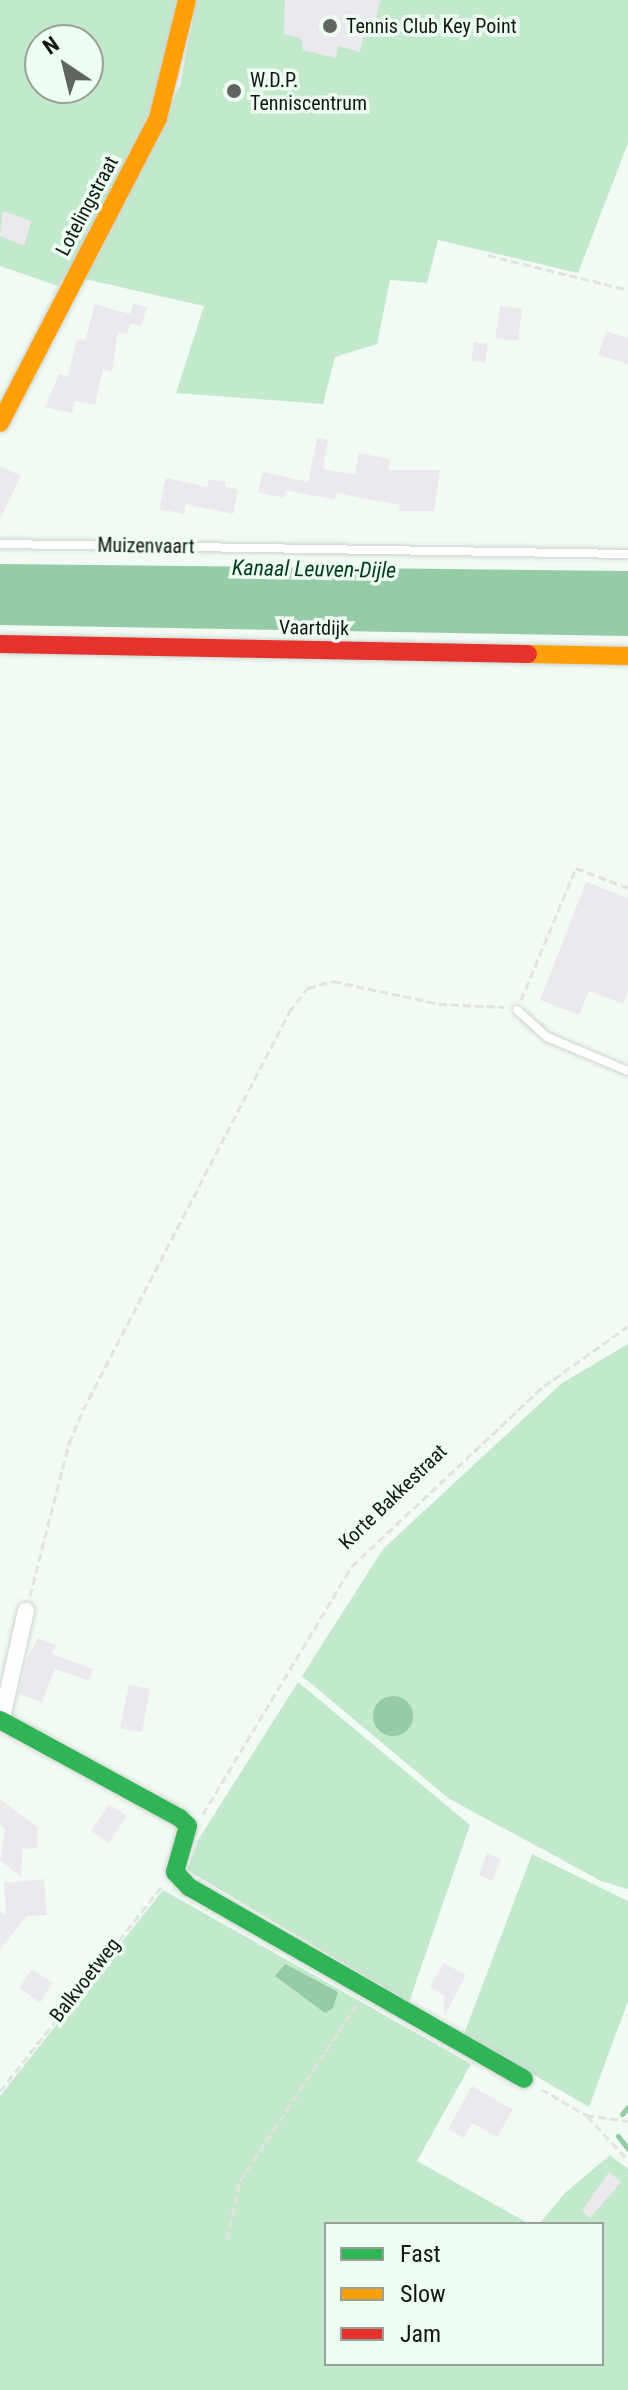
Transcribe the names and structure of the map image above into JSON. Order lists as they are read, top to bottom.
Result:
{
  "streets": {
    "street": ["Lotelingstraat", "Vaartdijk"],
    "lane": ["Muizenvaart"],
    "path": ["Korte Bakkestraat", "Balkvoetweg"]
  },
  "water": ["Kanaal Leuven-Dijle"],
  "places": ["Tennis Club Key Point", "W.D.P. Tenniscentrum"],
  "legend": ["Fast", "Slow", "Jam"],
  "north": "top left"
}
